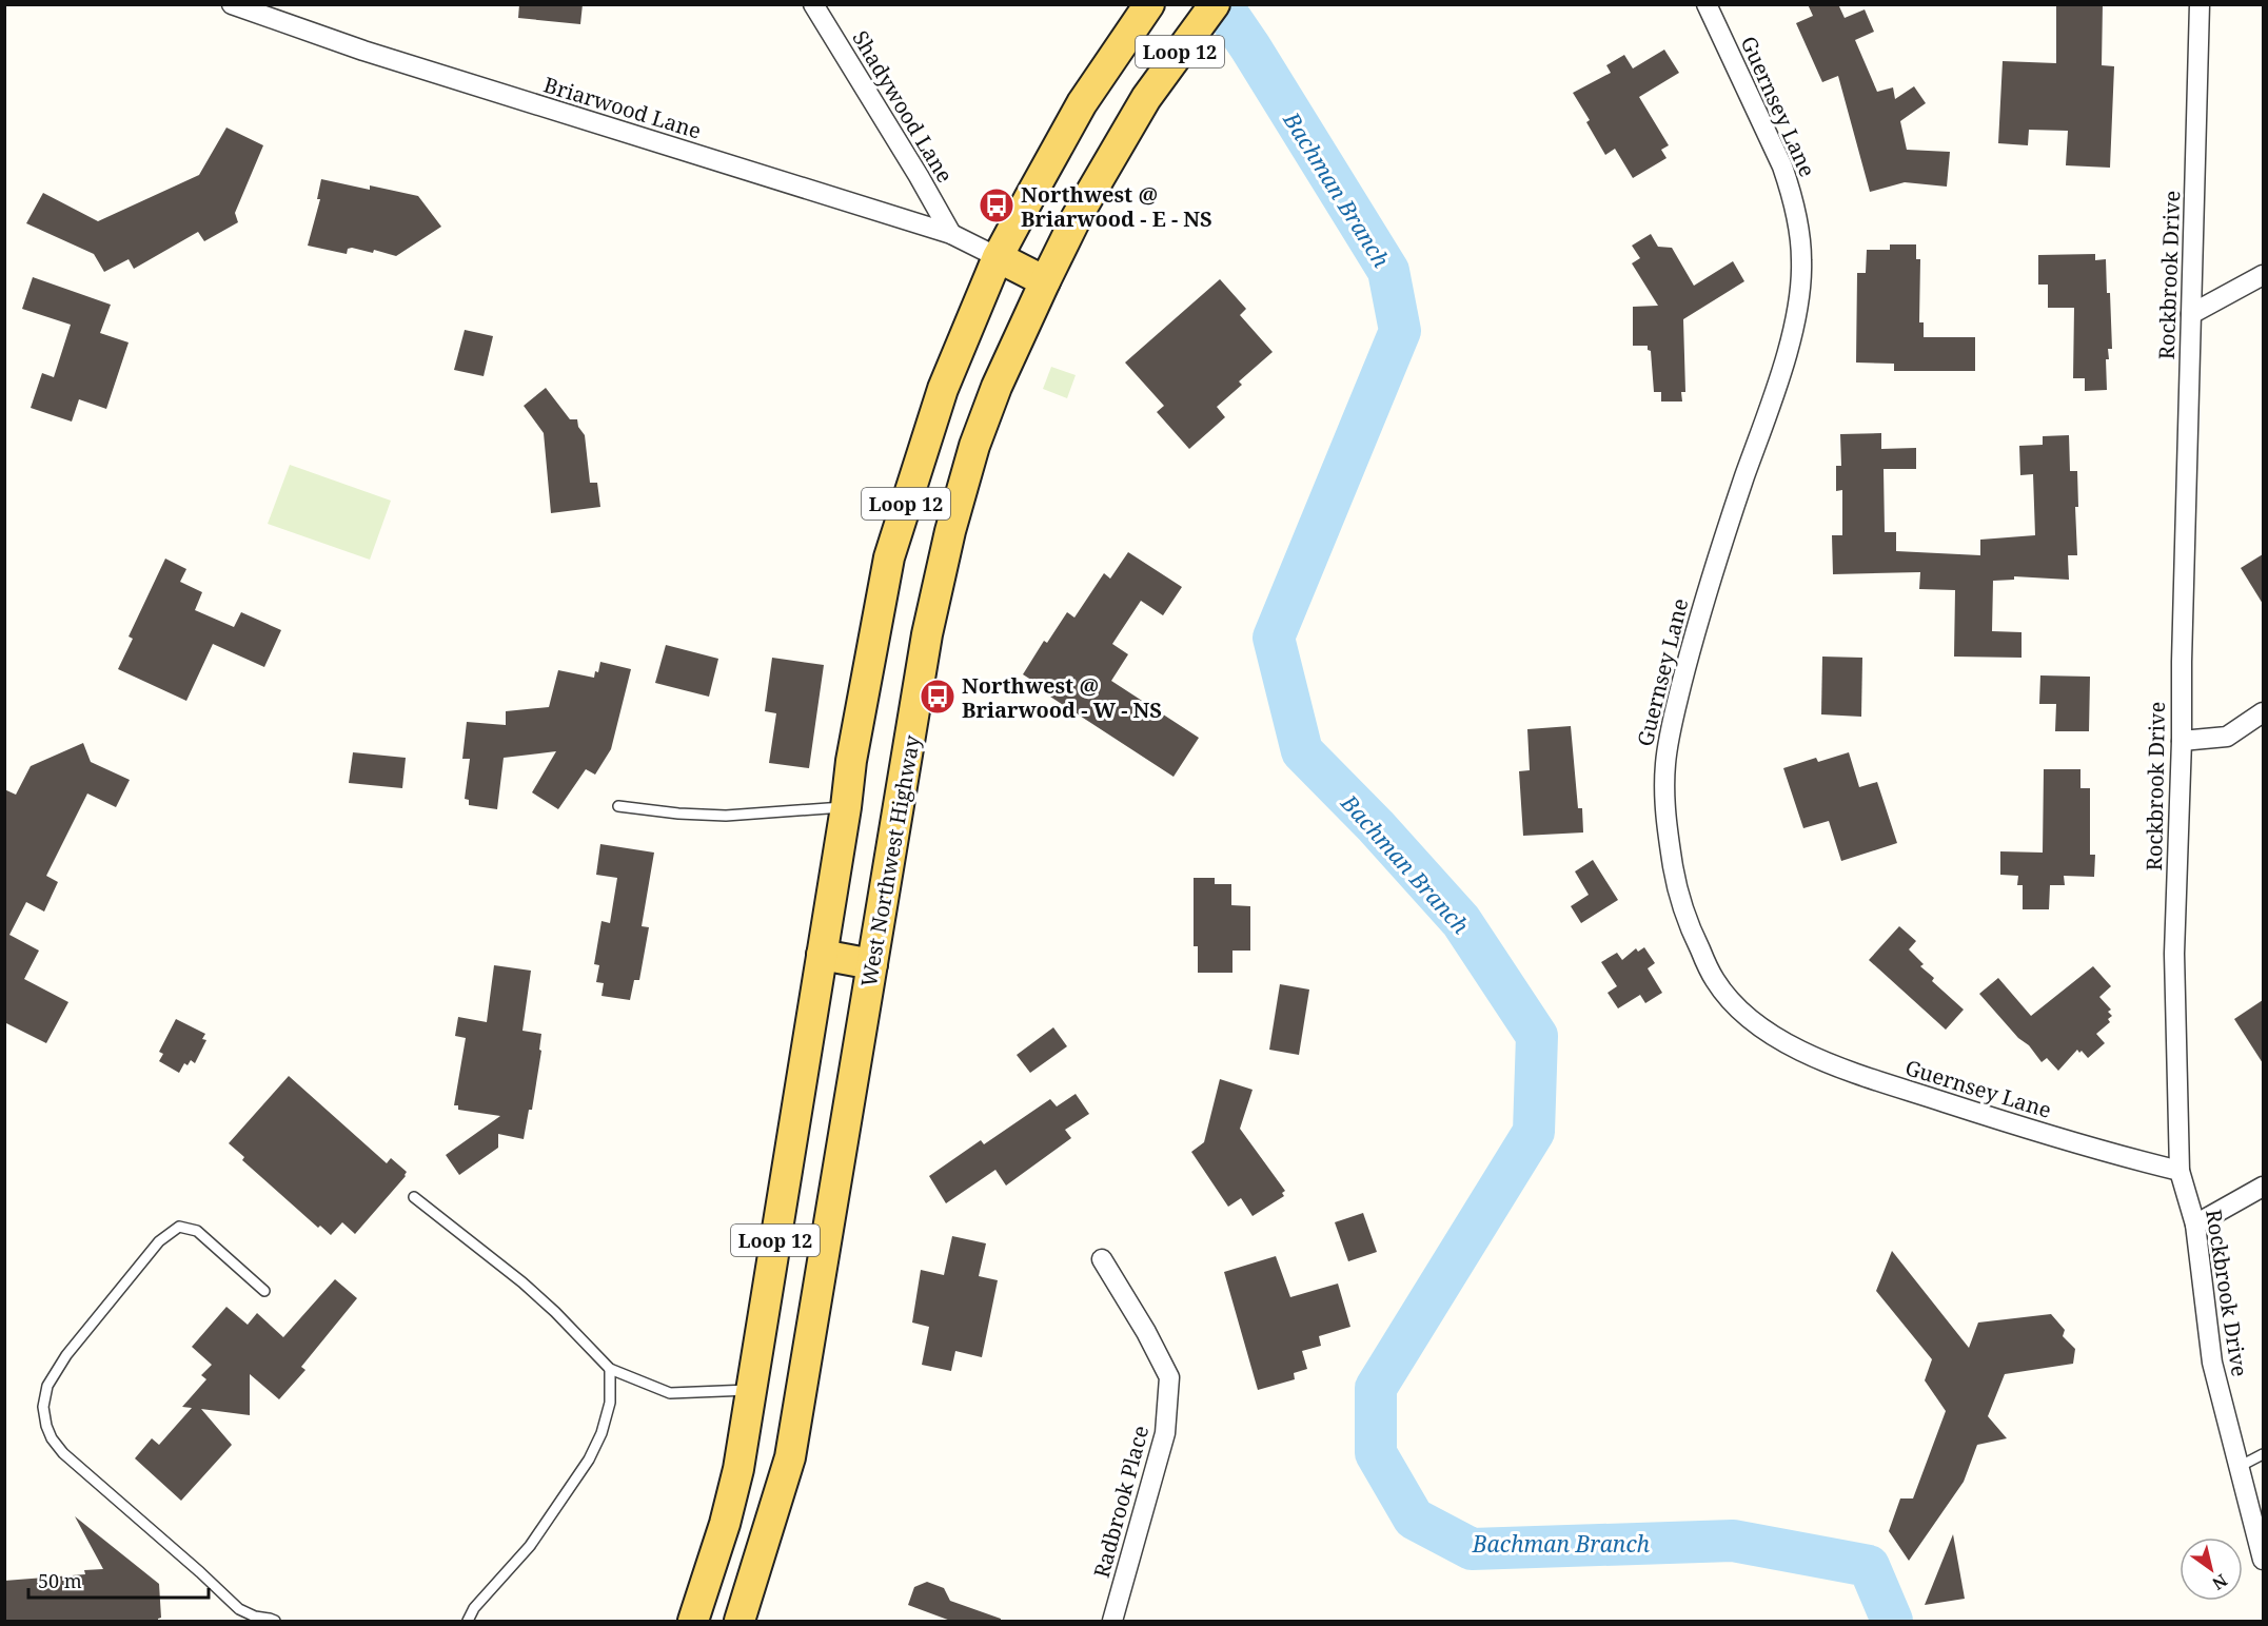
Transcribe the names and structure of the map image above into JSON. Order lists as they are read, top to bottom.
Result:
{
  "streets": {
    "main road": ["Loop 12", "West Northwest Highway"],
    "street": [
      "Shadywood Lane",
      "Guernsey Lane",
      "Briarwood Lane",
      "Rockbrook Drive",
      "Radbrook Place"
    ]
  },
  "crossings": [
    ["Loop 12", "Briarwood Lane"],
    ["Shadywood Lane", "Briarwood Lane"],
    ["Guernsey Lane", "Rockbrook Drive"]
  ],
  "water": ["Bachman Branch"],
  "places": {
    "bus stop": ["Northwest @ Briarwood - E - NS", "Northwest @ Briarwood - W - NS"]
  },
  "scale_bar": "50 m",
  "north": "bottom right"
}
